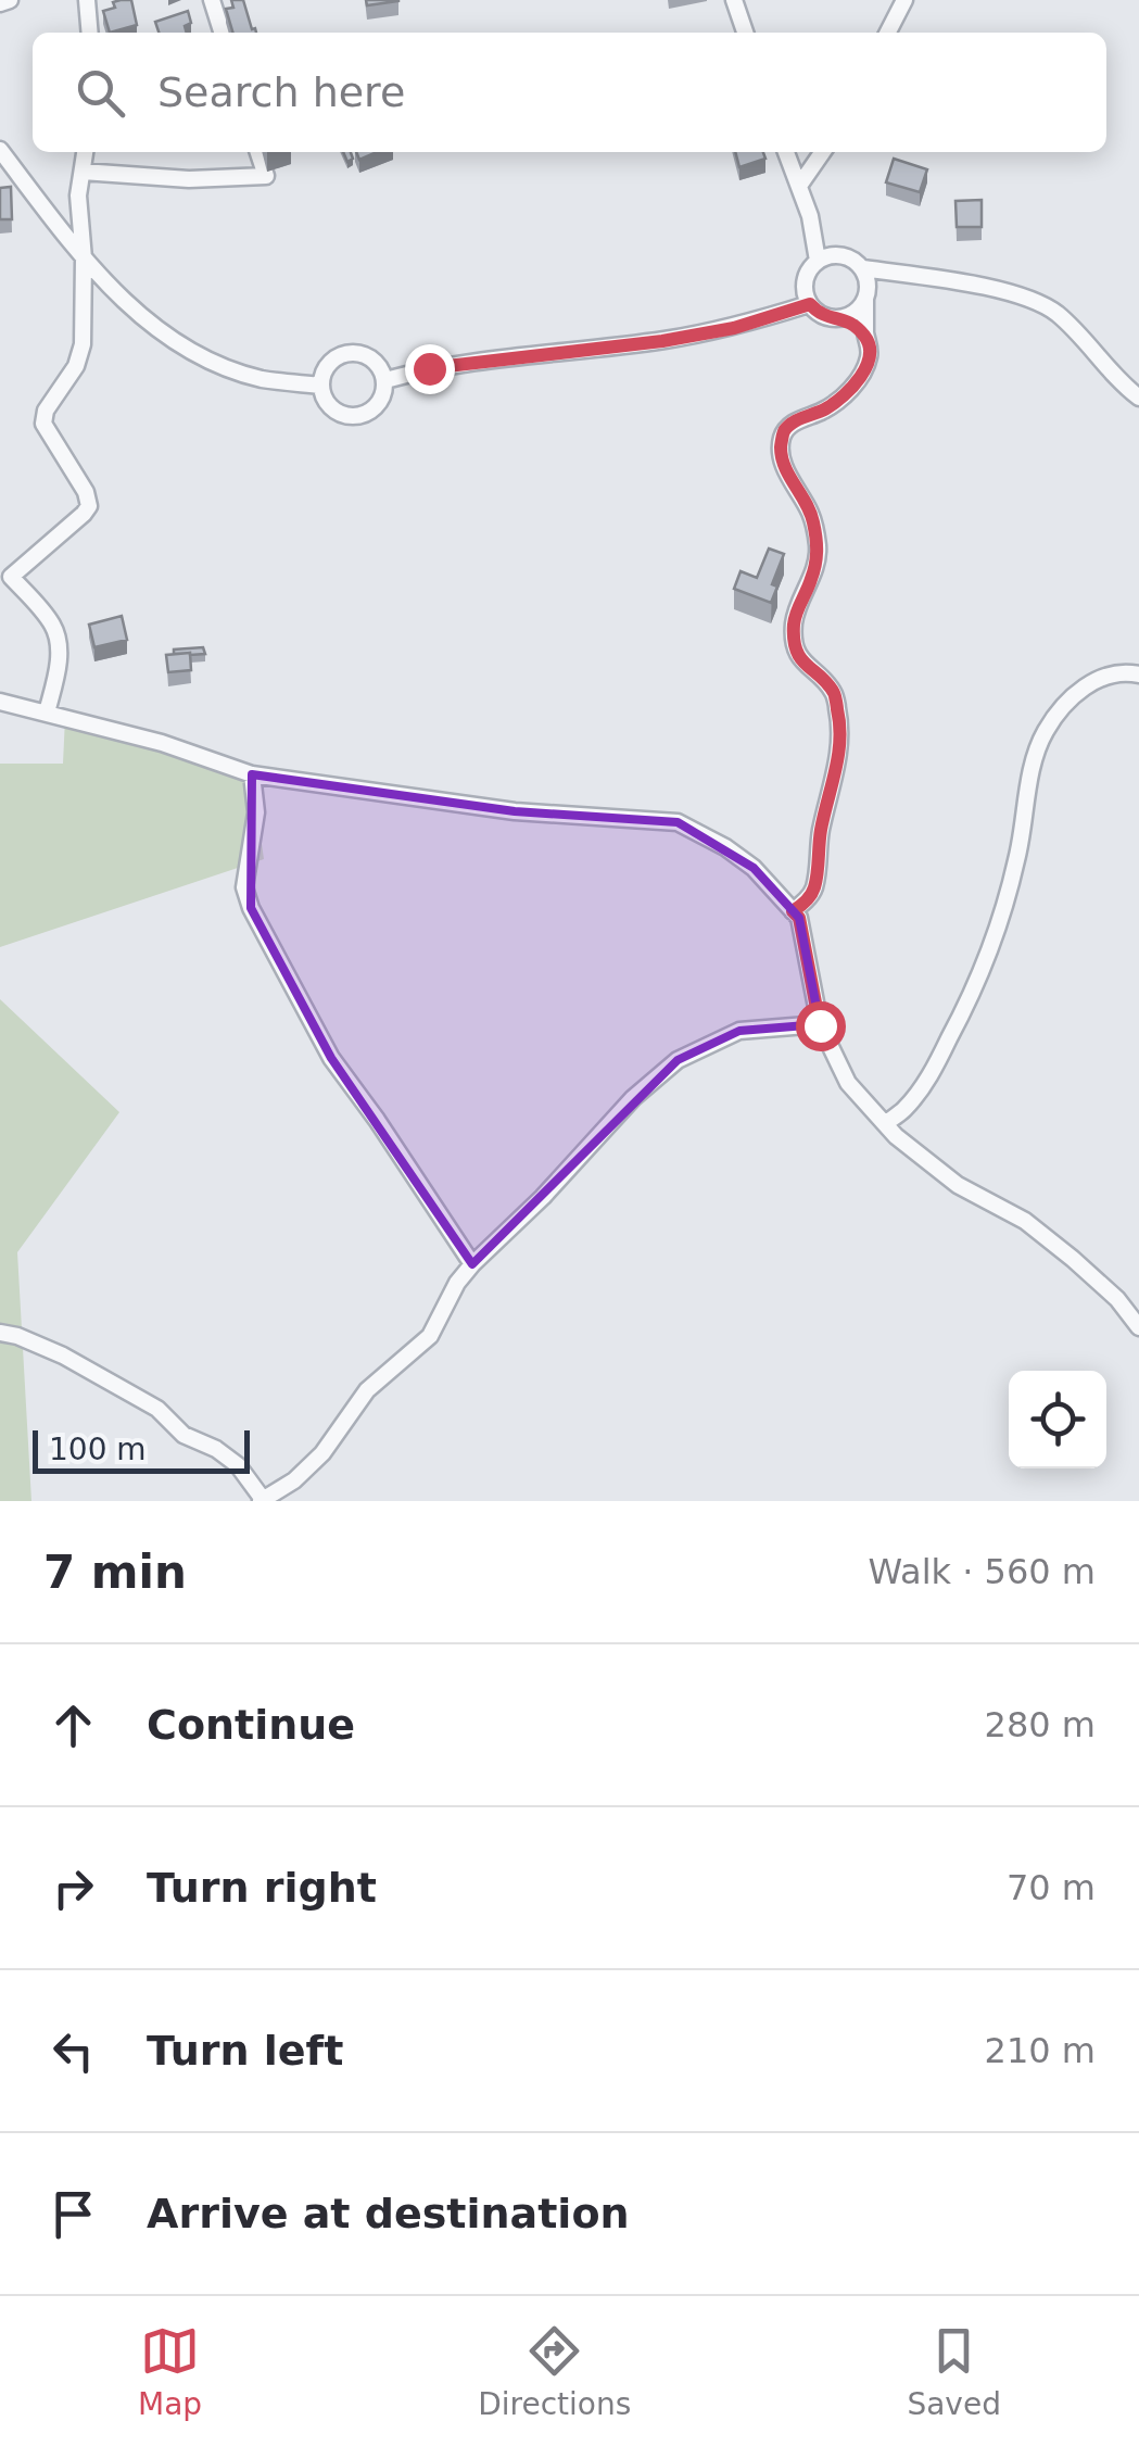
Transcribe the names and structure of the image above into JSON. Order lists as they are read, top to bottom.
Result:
{
  "scale_bar": "100 m",
  "page": {
    "search": "Search here",
    "scale": "100 m",
    "heading": ["7 min", "Walk · 560 m"],
    "list": [
      ["Continue", "280 m"],
      ["Turn right", "70 m"],
      ["Turn left", "210 m"],
      "Arrive at destination"
    ],
    "nav": ["Map", "Directions", "Saved"]
  }
}
